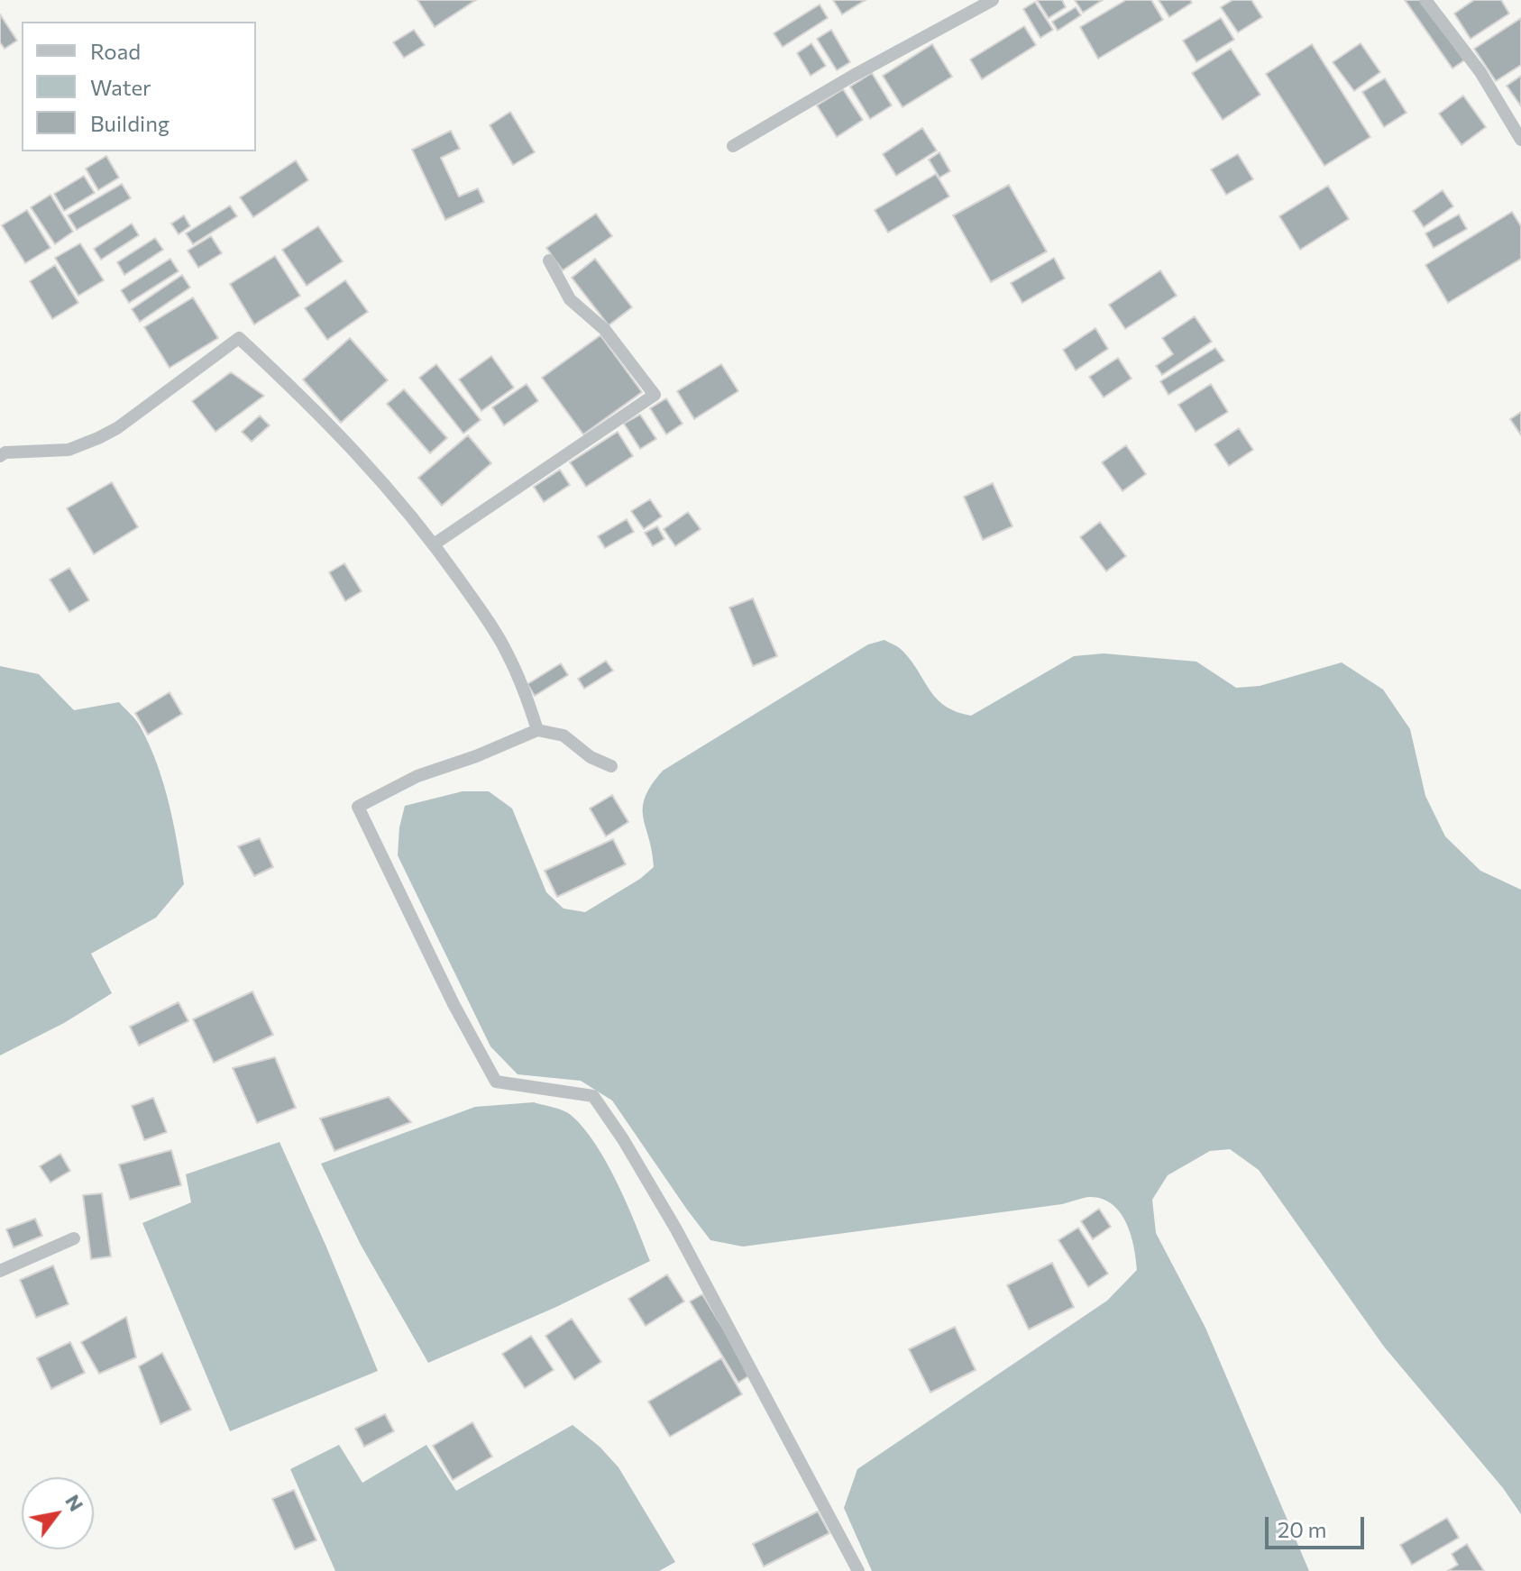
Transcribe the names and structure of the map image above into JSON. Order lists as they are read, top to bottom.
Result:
{
  "legend": ["Road", "Water", "Building"],
  "scale_bar": "20 m",
  "north": "top right"
}
